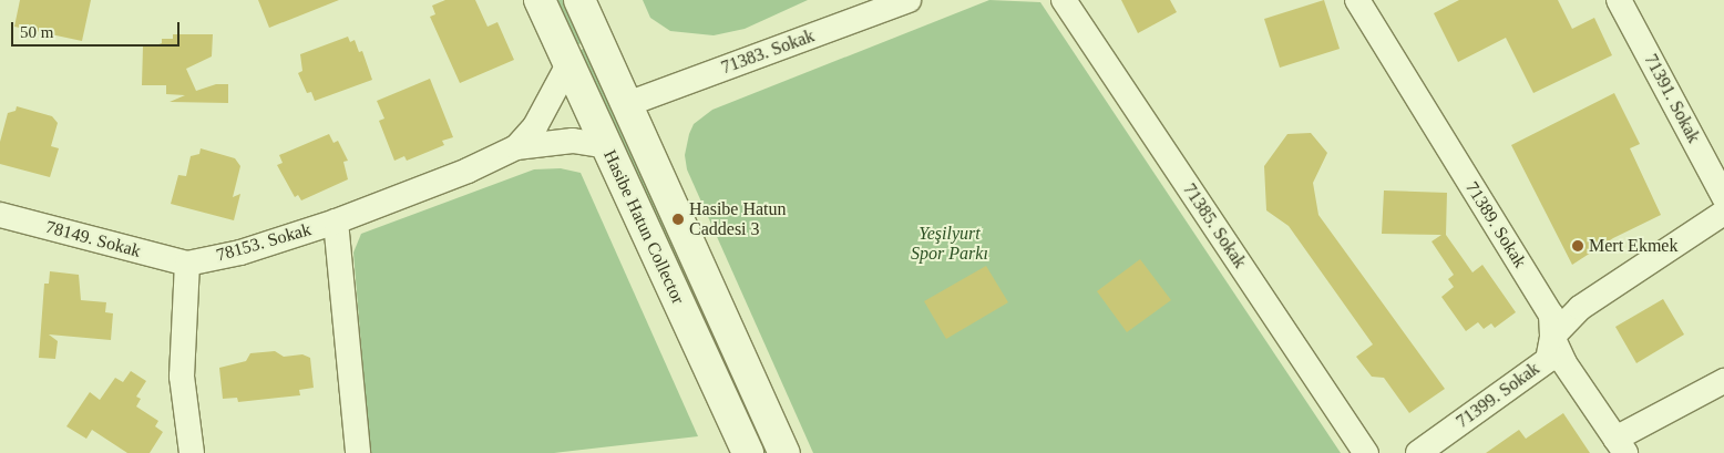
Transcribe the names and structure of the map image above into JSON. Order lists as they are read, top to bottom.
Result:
{
  "streets": {
    "main road": ["Hasibe Hatun Collector"],
    "street": [
      "71383. Sokak",
      "71391. Sokak",
      "71389. Sokak",
      "71385. Sokak",
      "78149. Sokak",
      "78153. Sokak",
      "71399. Sokak"
    ]
  },
  "crossings": [
    ["71383. Sokak", "Hasibe Hatun Collector"],
    ["71389. Sokak", "71399. Sokak"],
    ["Hasibe Hatun Collector", "78153. Sokak"],
    ["78149. Sokak", "78153. Sokak"]
  ],
  "parks": ["Yeşilyurt Spor Parkı"],
  "places": ["Hasibe Hatun Caddesi 3", "Mert Ekmek"],
  "scale_bar": "50 m"
}
